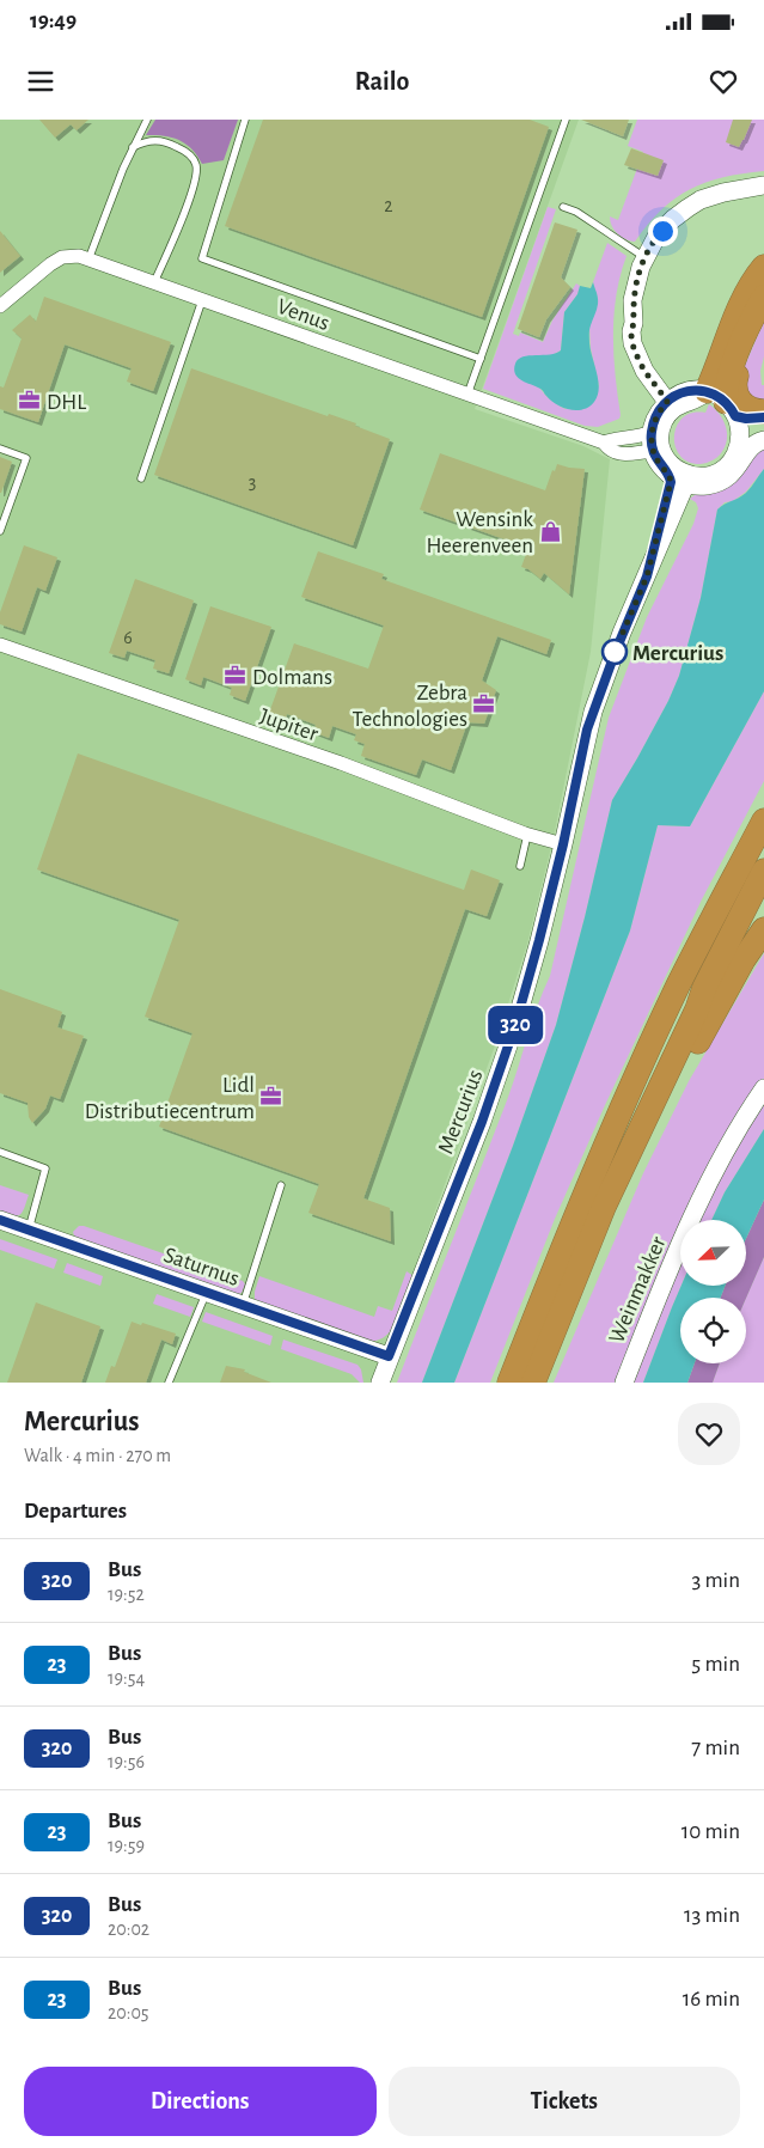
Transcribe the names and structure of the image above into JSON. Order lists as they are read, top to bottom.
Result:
{
  "streets": {
    "main road": ["Mercurius", "Saturnus", "Weinmakker"],
    "street": ["Venus", "Jupiter"]
  },
  "crossings": [
    ["Venus", "Mercurius"],
    ["Jupiter", "Mercurius"],
    ["Mercurius", "Saturnus"]
  ],
  "places": {
    "office": [
      "DHL",
      "Dolmans",
      "Zebra Technologies",
      "Lidl Distributiecentrum"
    ],
    "shop": ["Wensink Heerenveen"],
    "other": ["Mercurius"]
  },
  "lines": ["bus line 320"],
  "house_numbers": ["2", "3", "6"],
  "north": "bottom left",
  "page": {
    "status": "19:49",
    "header": "Railo",
    "on_map": "320",
    "heading": [
      ["Mercurius", "Walk · 4 min · 270 m"],
      "Departures"
    ],
    "list": [
      {
        "mark": "320",
        "name": "Bus",
        "note": "19:52",
        "value": "3 min"
      },
      {
        "mark": "23",
        "name": "Bus",
        "note": "19:54",
        "value": "5 min"
      },
      {
        "mark": "320",
        "name": "Bus",
        "note": "19:56",
        "value": "7 min"
      },
      {
        "mark": "23",
        "name": "Bus",
        "note": "19:59",
        "value": "10 min"
      },
      {
        "mark": "320",
        "name": "Bus",
        "note": "20:02",
        "value": "13 min"
      },
      {
        "mark": "23",
        "name": "Bus",
        "note": "20:05",
        "value": "16 min"
      }
    ],
    "buttons": ["Directions", "Tickets"]
  }
}
